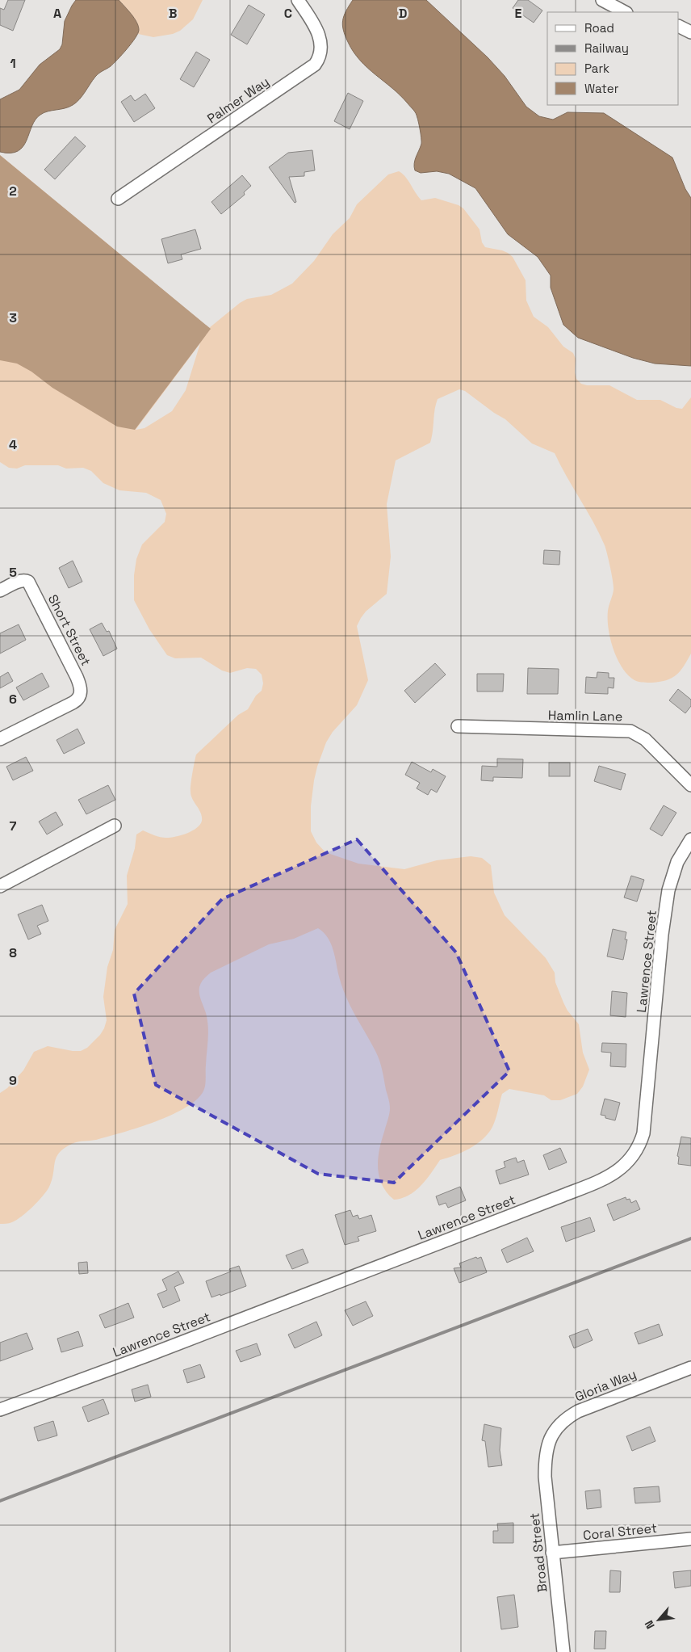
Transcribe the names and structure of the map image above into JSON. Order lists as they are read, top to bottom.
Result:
{
  "streets": {
    "street": [
      "Palmer Way",
      "Short Street",
      "Hamlin Lane",
      "Lawrence Street",
      "Gloria Way",
      "Coral Street",
      "Broad Street"
    ]
  },
  "crossings": [
    ["Gloria Way", "Broad Street"],
    ["Coral Street", "Broad Street"]
  ],
  "legend": [
    "Road",
    "Railway",
    "Park",
    "Water"
  ],
  "north": "bottom left",
  "grid": {
    "columns": [
      "A",
      "B",
      "C",
      "D",
      "E"
    ],
    "rows": [
      "1",
      "2",
      "3",
      "4",
      "5",
      "6",
      "7",
      "8",
      "9"
    ]
  }
}
